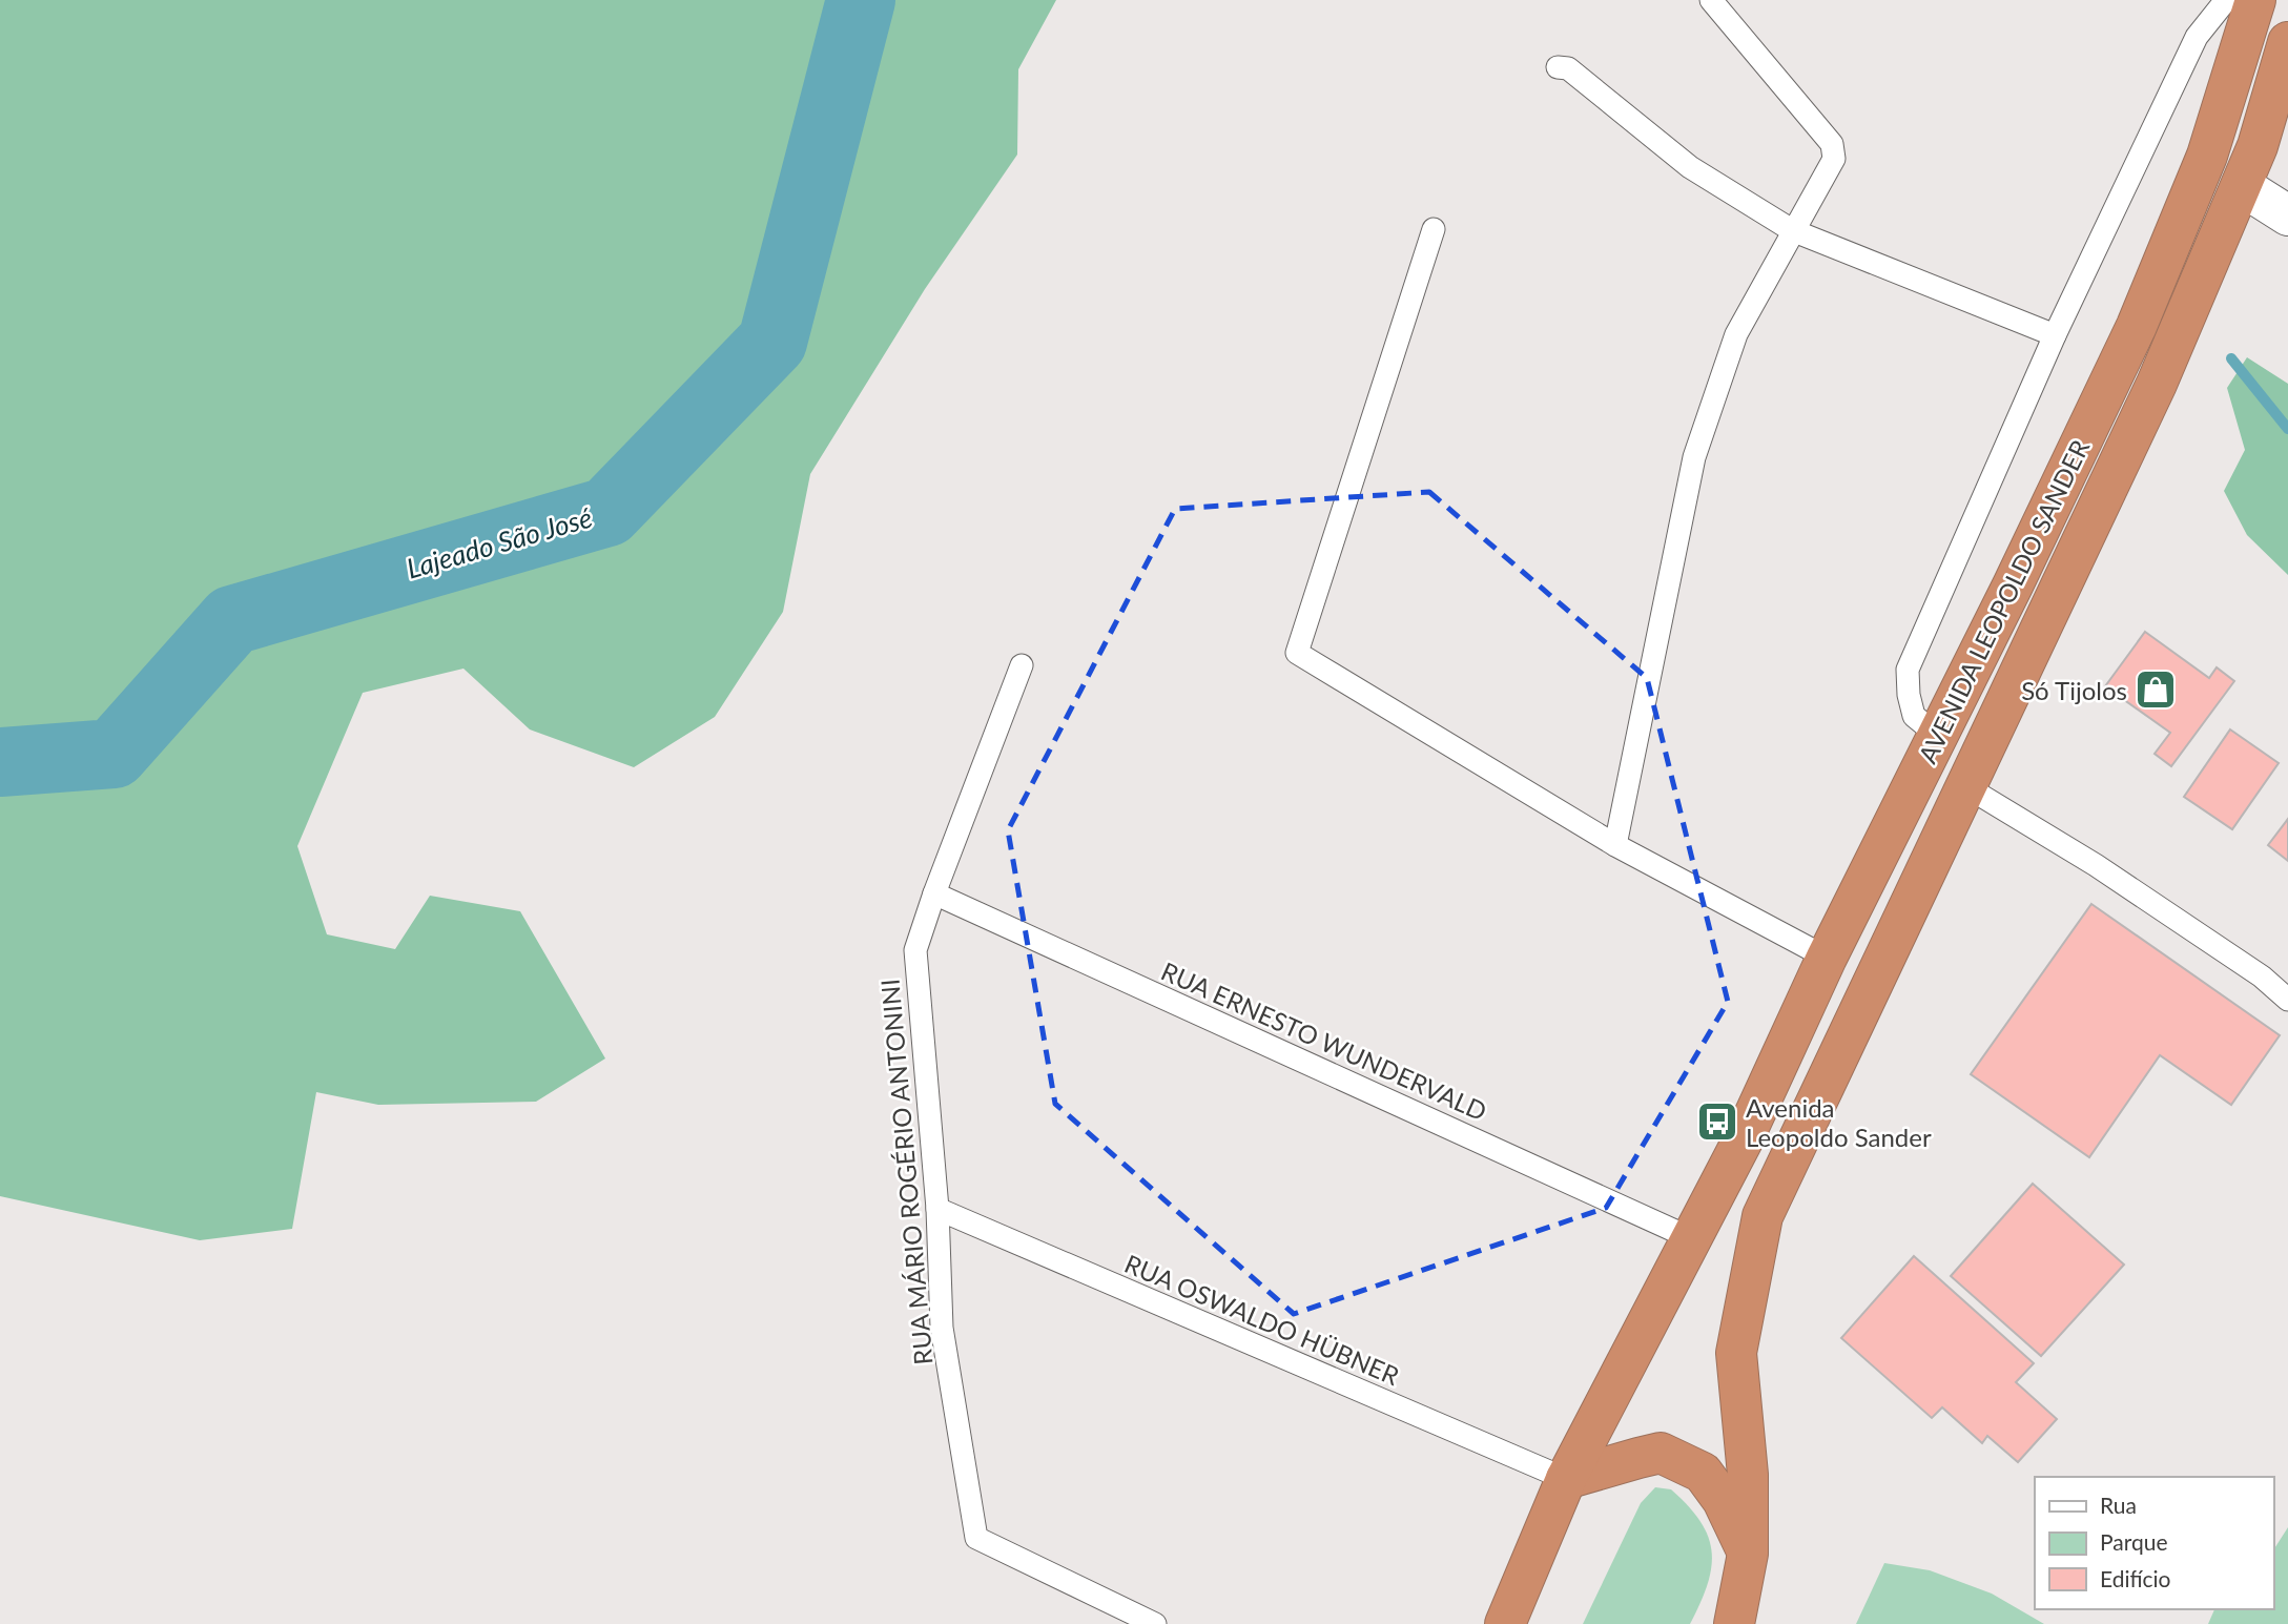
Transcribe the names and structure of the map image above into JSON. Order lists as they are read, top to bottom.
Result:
{
  "streets": {
    "highway": ["AVENIDA LEOPOLDO SANDER"],
    "lane": ["RUA ERNESTO WUNDERVALD", "RUA MÁRIO ROGÉRIO ANTONINI", "RUA OSWALDO HÜBNER"]
  },
  "crossings": [
    ["AVENIDA LEOPOLDO SANDER", "RUA ERNESTO WUNDERVALD"],
    ["AVENIDA LEOPOLDO SANDER", "RUA OSWALDO HÜBNER"],
    ["RUA ERNESTO WUNDERVALD", "RUA MÁRIO ROGÉRIO ANTONINI"],
    ["RUA MÁRIO ROGÉRIO ANTONINI", "RUA OSWALDO HÜBNER"]
  ],
  "water": ["Lajeado São José"],
  "places": {
    "shop": ["Só Tijolos"],
    "bus stop": ["Avenida Leopoldo Sander"]
  },
  "legend": ["Rua", "Parque", "Edifício"]
}
